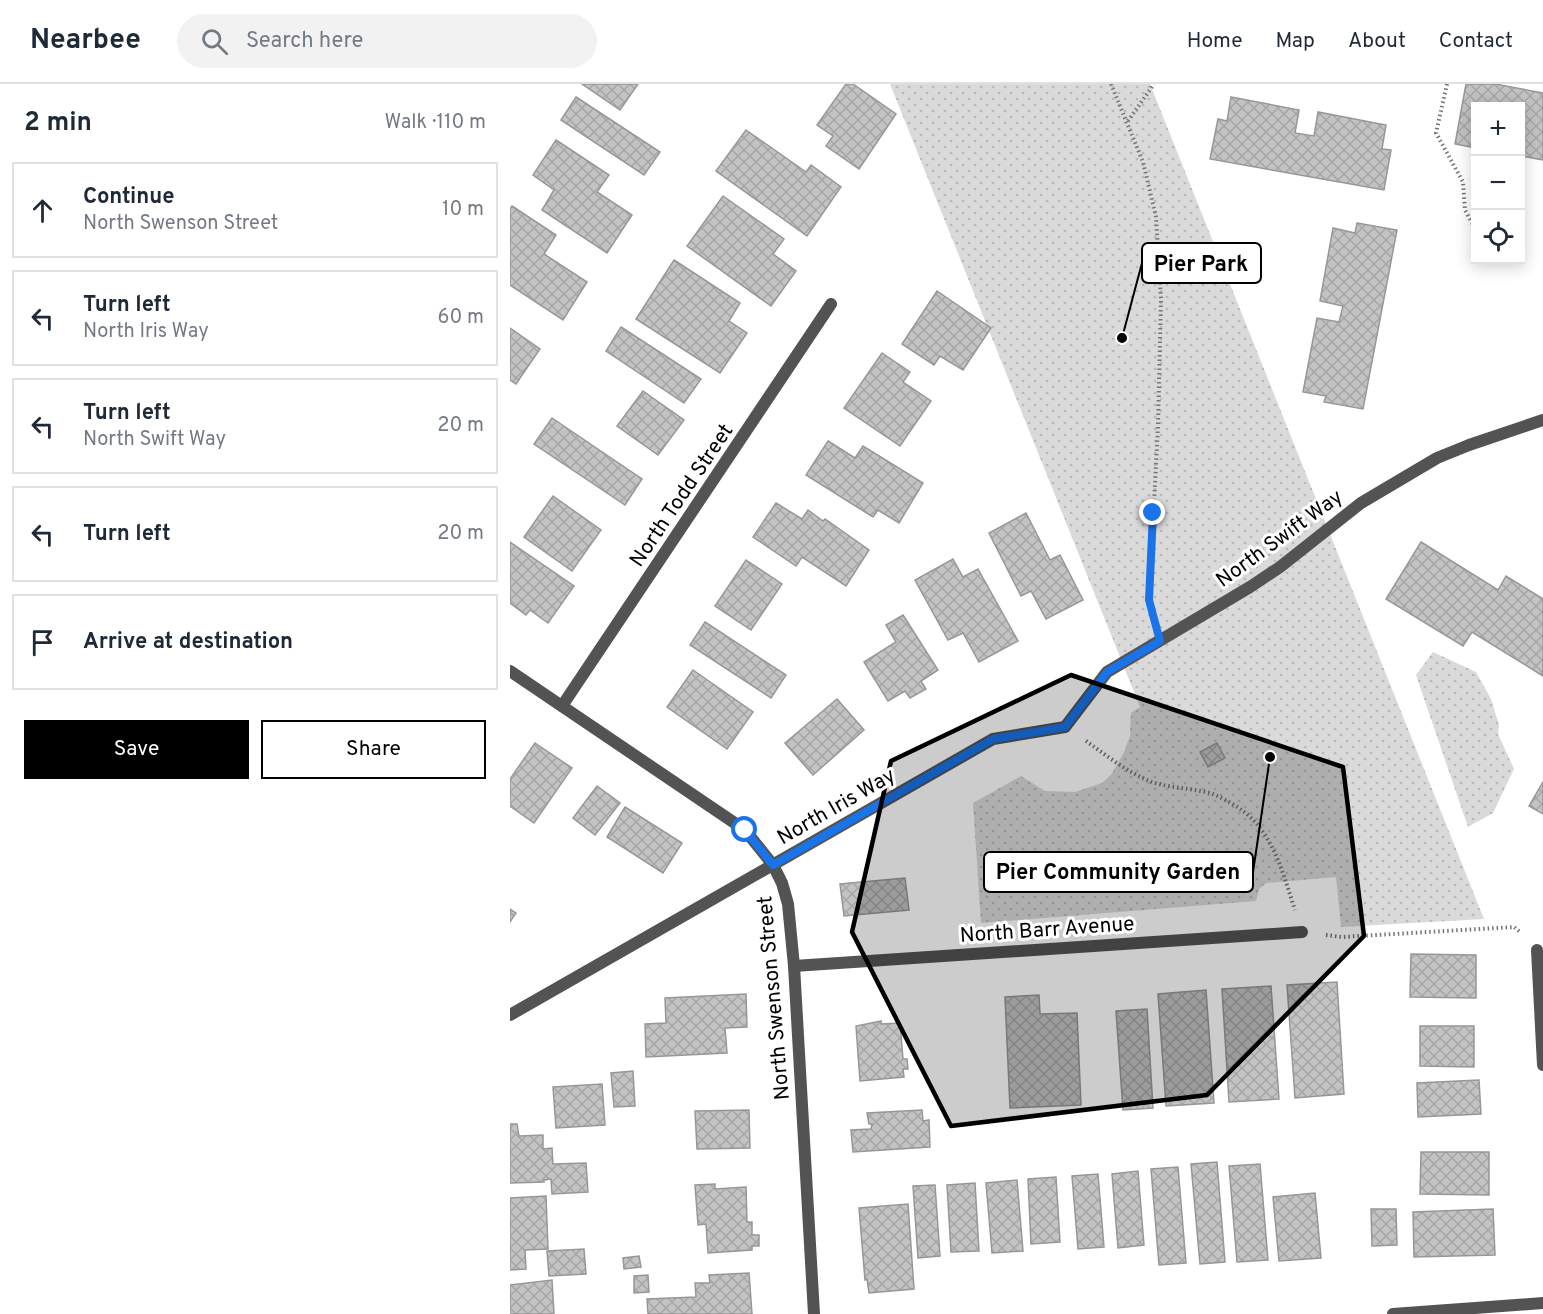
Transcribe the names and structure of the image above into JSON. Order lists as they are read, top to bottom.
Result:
{
  "streets": {
    "street": [
      "North Todd Street",
      "North Swift Way",
      "North Iris Way",
      "North Barr Avenue",
      "North Swenson Street"
    ]
  },
  "crossings": [
    ["North Todd Street", "North Swenson Street"],
    ["North Swift Way", "North Iris Way"],
    ["North Iris Way", "North Swenson Street"],
    ["North Barr Avenue", "North Swenson Street"]
  ],
  "places": ["Pier Park", "Pier Community Garden"],
  "page": {
    "header": "Nearbee",
    "search": "Search here",
    "nav": [
      "Home",
      "Map",
      "About",
      "Contact"
    ],
    "heading": ["2 min", "Walk · 110 m"],
    "map_buttons": ["+", "−"],
    "list": [
      ["Continue", "North Swenson Street", "10 m"],
      ["Turn left", "North Iris Way", "60 m"],
      ["Turn left", "North Swift Way", "20 m"],
      ["Turn left", "20 m"],
      "Arrive at destination"
    ],
    "buttons": ["Save", "Share"]
  }
}
